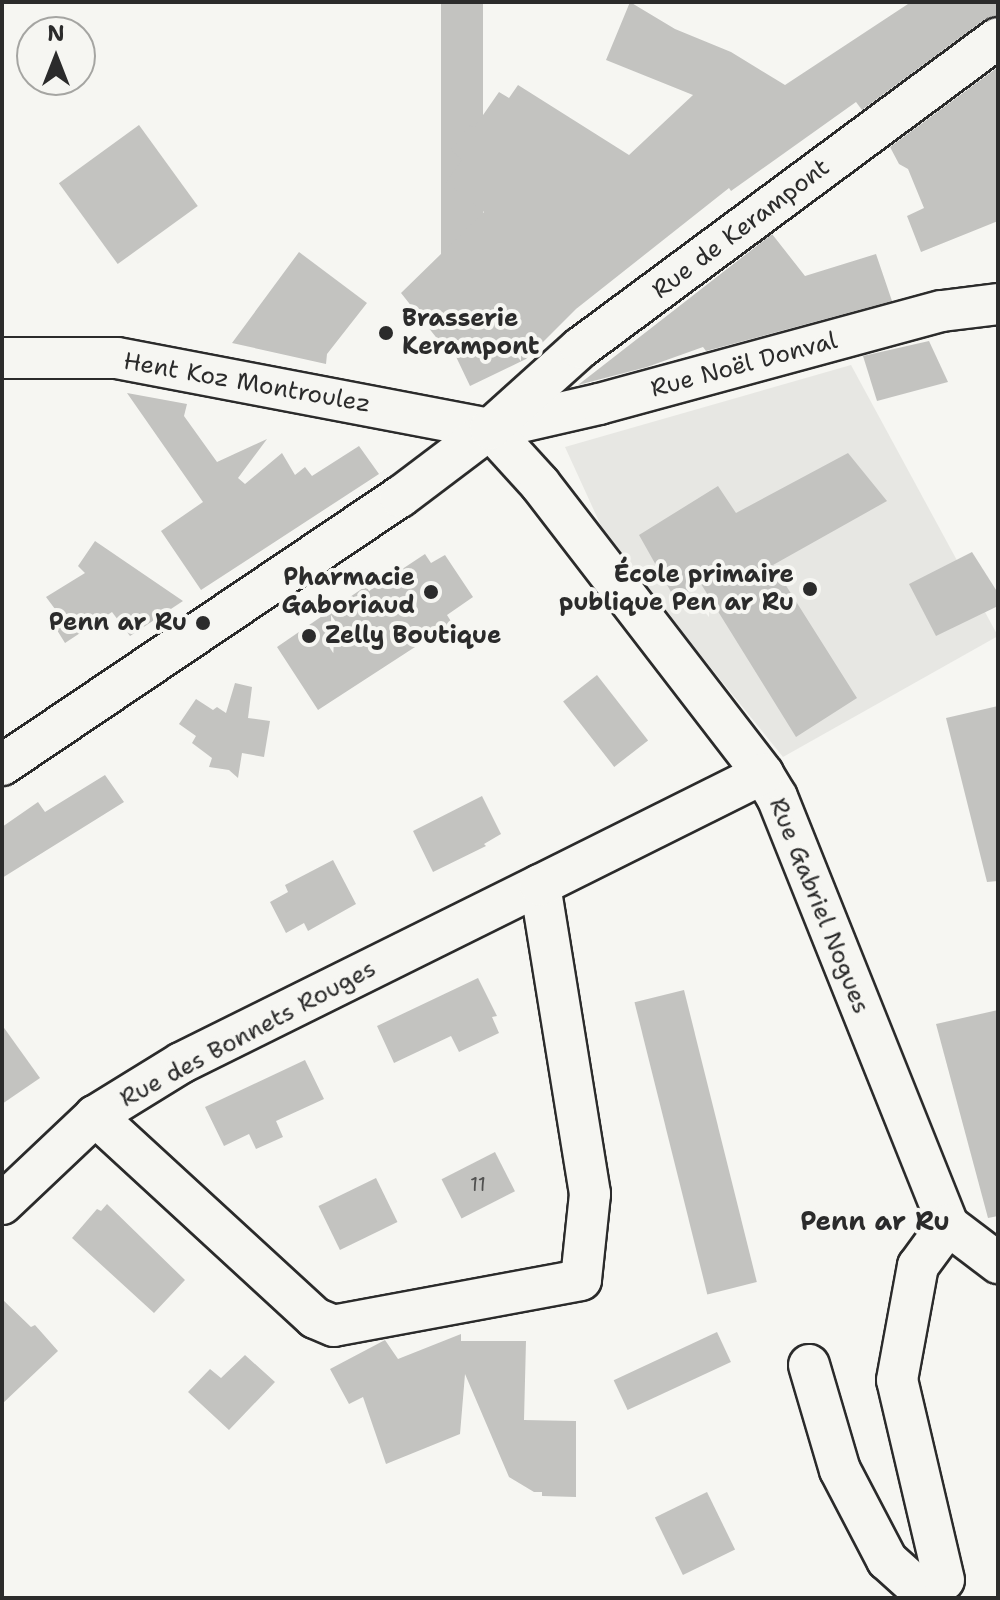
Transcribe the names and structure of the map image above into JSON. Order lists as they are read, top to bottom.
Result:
{
  "streets": {
    "street": [
      "Rue de Kerampont",
      "Rue Noël Donval",
      "Hent Koz Montroulez",
      "Rue Gabriel Nogues",
      "Rue des Bonnets Rouges"
    ]
  },
  "crossings": [
    ["Rue de Kerampont", "Rue Noël Donval"],
    ["Rue de Kerampont", "Hent Koz Montroulez"],
    ["Rue de Kerampont", "Rue Gabriel Nogues"],
    ["Rue Noël Donval", "Hent Koz Montroulez"],
    ["Rue Noël Donval", "Rue Gabriel Nogues"],
    ["Hent Koz Montroulez", "Rue Gabriel Nogues"],
    ["Rue Gabriel Nogues", "Rue des Bonnets Rouges"]
  ],
  "districts": ["Penn ar Ru"],
  "places": [
    "Brasserie Kerampont",
    "École primaire publique Pen ar Ru",
    "Pharmacie Gaboriaud",
    "Penn ar Ru",
    "Zelly Boutique"
  ],
  "house_numbers": ["11"],
  "north": "top"
}
